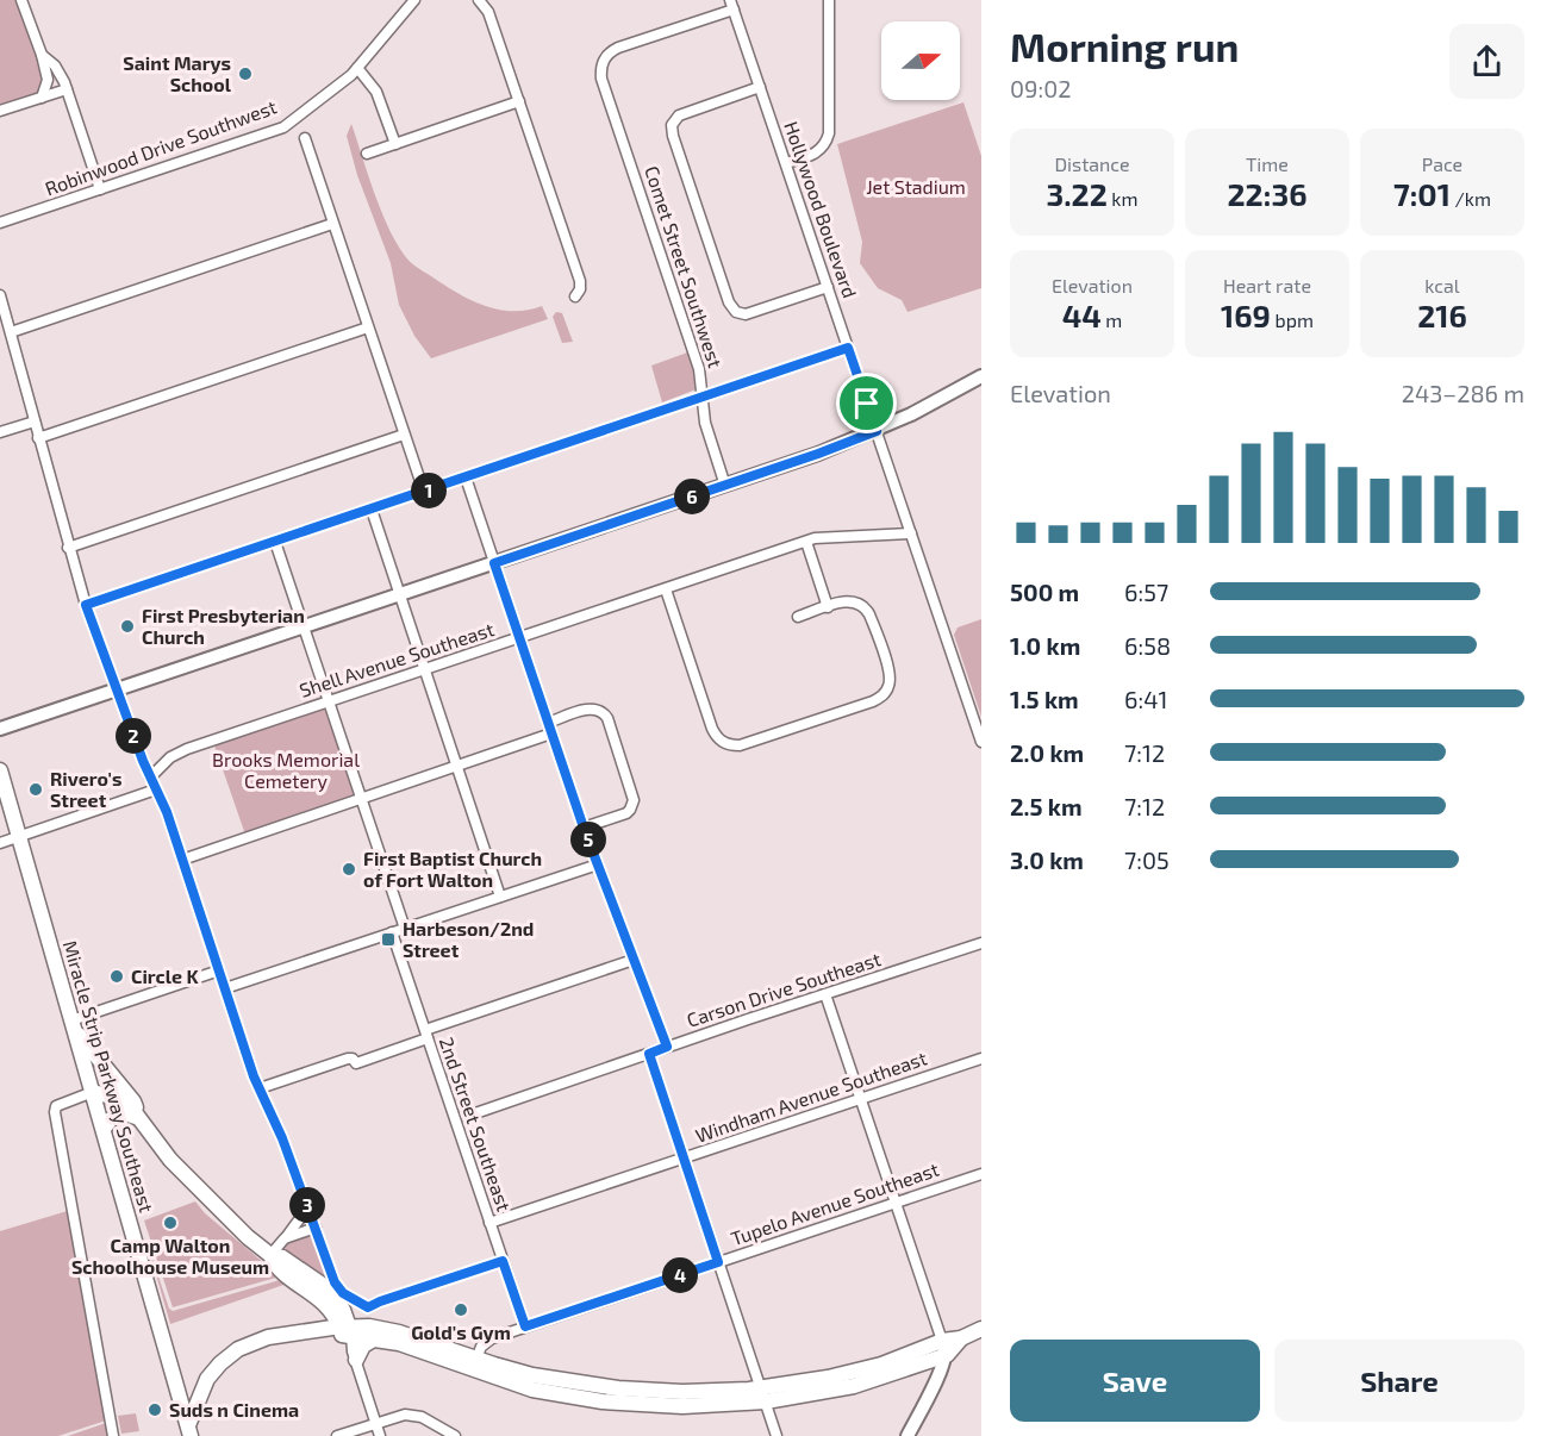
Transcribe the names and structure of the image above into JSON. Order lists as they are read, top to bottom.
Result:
{
  "streets": {
    "highway": ["Miracle Strip Parkway Southeast"],
    "street": [
      "Robinwood Drive Southwest",
      "Hollywood Boulevard",
      "Comet Street Southwest",
      "Shell Avenue Southeast",
      "Carson Drive Southeast",
      "Windham Avenue Southeast",
      "2nd Street Southeast",
      "Tupelo Avenue Southeast"
    ]
  },
  "crossings": [
    ["Hollywood Boulevard", "Comet Street Southwest"],
    ["Hollywood Boulevard", "Shell Avenue Southeast"],
    ["Windham Avenue Southeast", "2nd Street Southeast"],
    ["2nd Street Southeast", "Tupelo Avenue Southeast"]
  ],
  "parks": ["Jet Stadium", "Brooks Memorial Cemetery"],
  "places": {
    "other": [
      "Saint Marys School",
      "First Presbyterian Church",
      "Rivero's Street",
      "First Baptist Church of Fort Walton",
      "Circle K",
      "Camp Walton Schoolhouse Museum",
      "Gold's Gym",
      "Suds n Cinema"
    ],
    "transit": ["Harbeson/2nd Street"]
  },
  "north": "right",
  "page": {
    "heading": ["Morning run", "09:02"],
    "stats": [
      ["Distance", "3.22 km"],
      ["Time", "22:36"],
      ["Pace", "7:01 /km"],
      ["Elevation", "44 m"],
      ["Heart rate", "169 bpm"],
      ["kcal", "216"]
    ],
    "chart": ["Elevation", "243–286 m"],
    "pins": [
      "1",
      "6",
      "2",
      "5",
      "3",
      "4"
    ],
    "list": [
      {
        "name": "500 m",
        "note": "6:57"
      },
      {
        "name": "1.0 km",
        "note": "6:58"
      },
      {
        "name": "1.5 km",
        "note": "6:41"
      },
      {
        "name": "2.0 km",
        "note": "7:12"
      },
      {
        "name": "2.5 km",
        "note": "7:12"
      },
      {
        "name": "3.0 km",
        "note": "7:05"
      }
    ],
    "buttons": ["Save", "Share"]
  }
}
